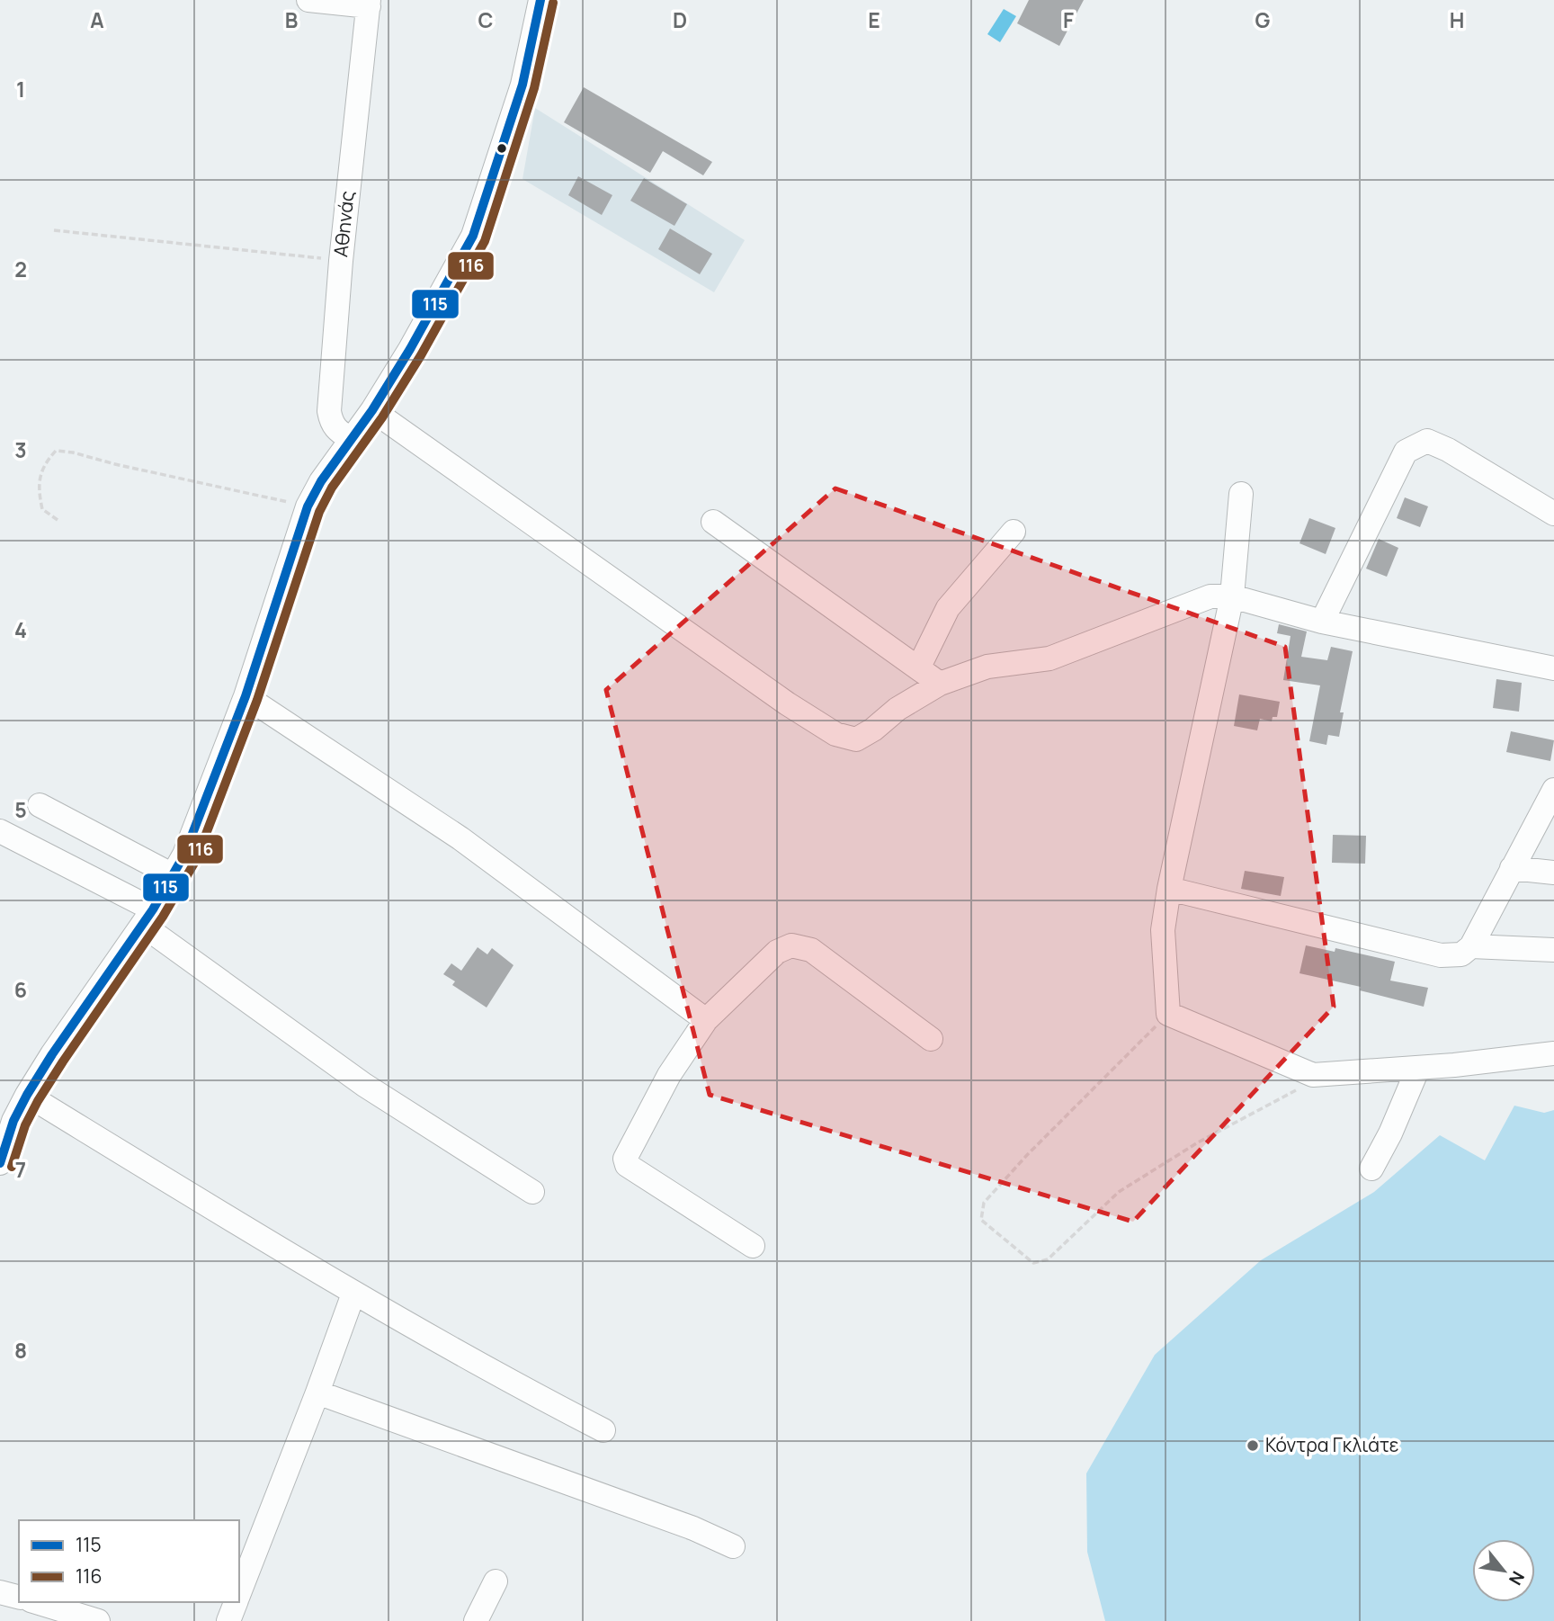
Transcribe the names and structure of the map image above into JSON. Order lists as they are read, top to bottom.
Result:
{
  "streets": {
    "street": ["Αθηνάς"]
  },
  "places": ["Κόντρα Γκλιάτε"],
  "lines": ["transit line 115", "transit line 116"],
  "legend": ["115", "116"],
  "north": "bottom right",
  "grid": {
    "columns": [
      "A",
      "B",
      "C",
      "D",
      "E",
      "F",
      "G",
      "H"
    ],
    "rows": [
      "1",
      "2",
      "3",
      "4",
      "5",
      "6",
      "7",
      "8"
    ]
  }
}
